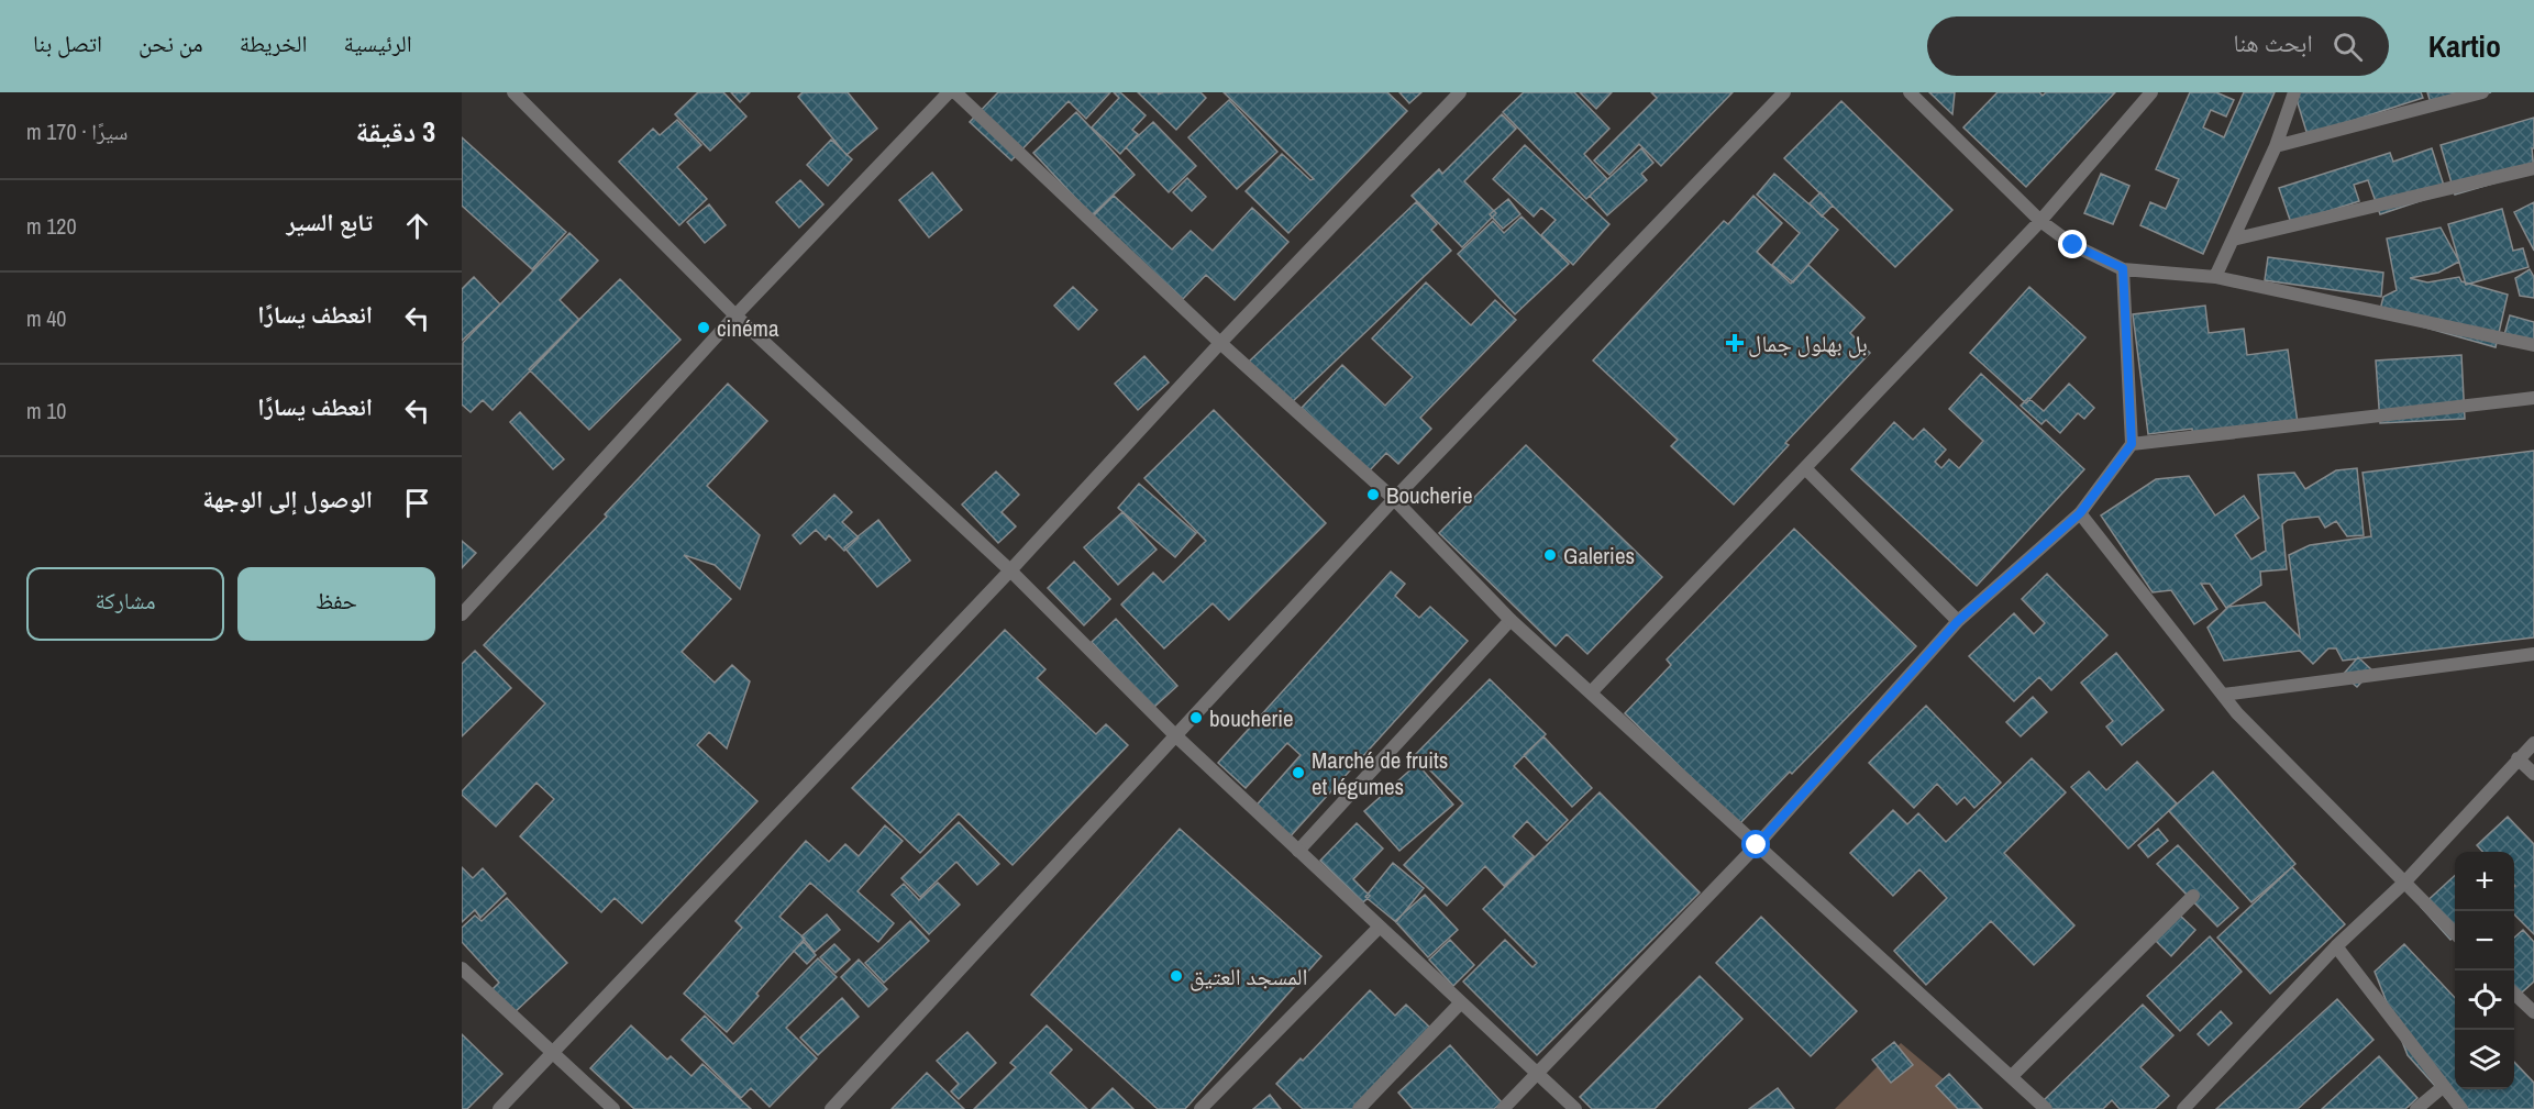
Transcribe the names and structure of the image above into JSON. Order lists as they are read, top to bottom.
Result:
{
  "places": {
    "other": [
      "cinéma",
      "Boucherie",
      "Galeries",
      "boucherie",
      "Marché de fruits et légumes",
      "المسجد العتيق"
    ],
    "health": ["بل بهلول جمال"]
  },
  "page": {
    "header": "Kartio",
    "search": "ابحث هنا",
    "nav": [
      "الرئيسية",
      "الخريطة",
      "من نحن",
      "اتصل بنا"
    ],
    "heading": ["3 دقيقة", "سيرًا · 170 m"],
    "list": [
      ["تابع السير", "120 m"],
      ["انعطف يسارًا", "40 m"],
      ["انعطف يسارًا", "10 m"],
      "الوصول إلى الوجهة"
    ],
    "buttons": ["حفظ", "مشاركة"],
    "map_buttons": ["+", "−"]
  }
}
